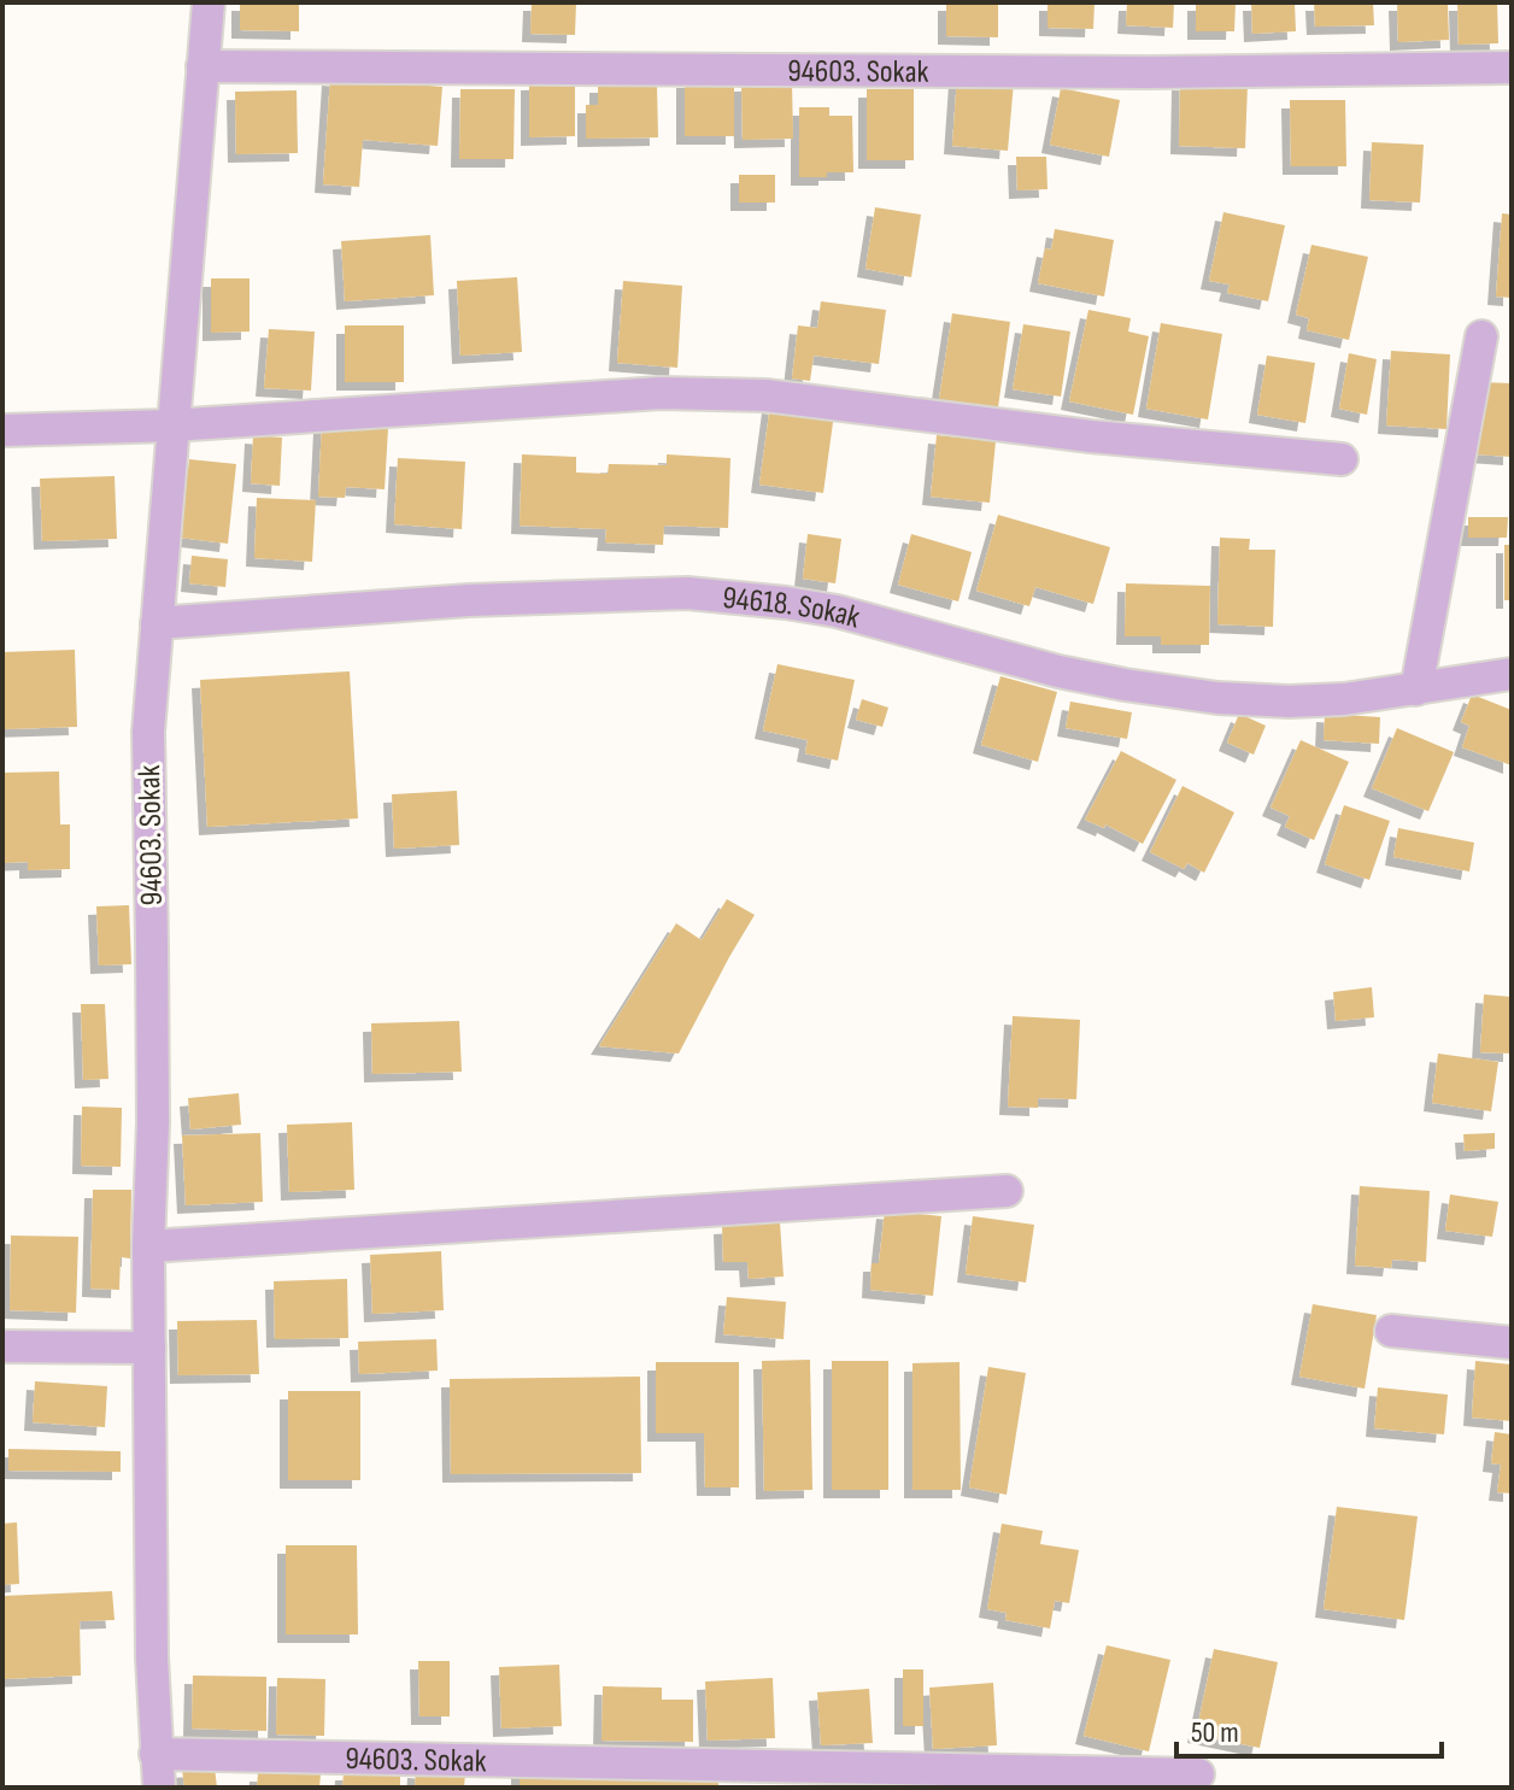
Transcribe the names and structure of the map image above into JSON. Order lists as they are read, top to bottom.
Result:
{
  "streets": {
    "street": ["94603. Sokak", "94618. Sokak"]
  },
  "crossings": [
    ["94603. Sokak", "94618. Sokak"]
  ],
  "scale_bar": "50 m"
}
